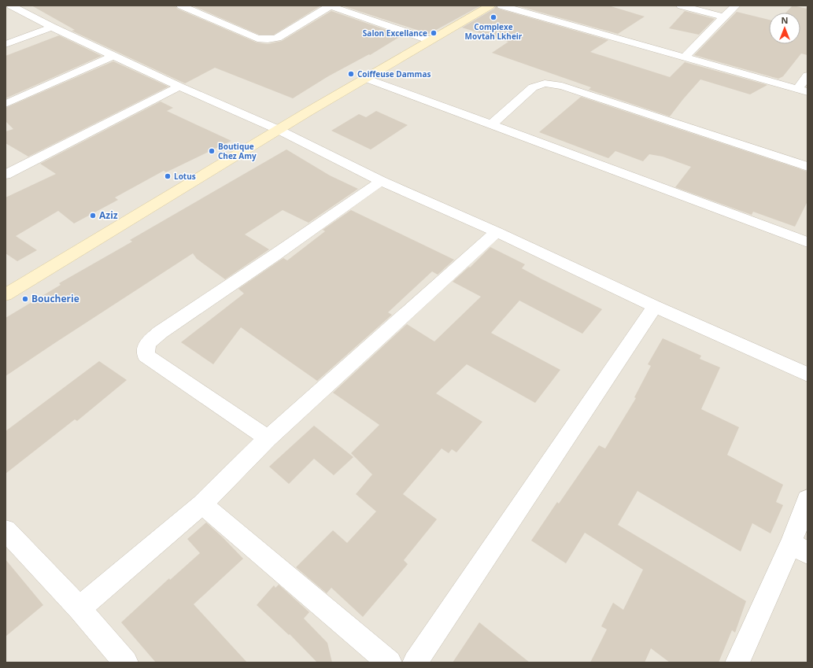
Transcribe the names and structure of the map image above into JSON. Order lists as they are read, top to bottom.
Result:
{
  "places": [
    "Complexe Movtah Lkheir",
    "Salon Excellance",
    "Coiffeuse Dammas",
    "Boutique Chez Amy",
    "Lotus",
    "Aziz",
    "Boucherie"
  ],
  "north": "top"
}
